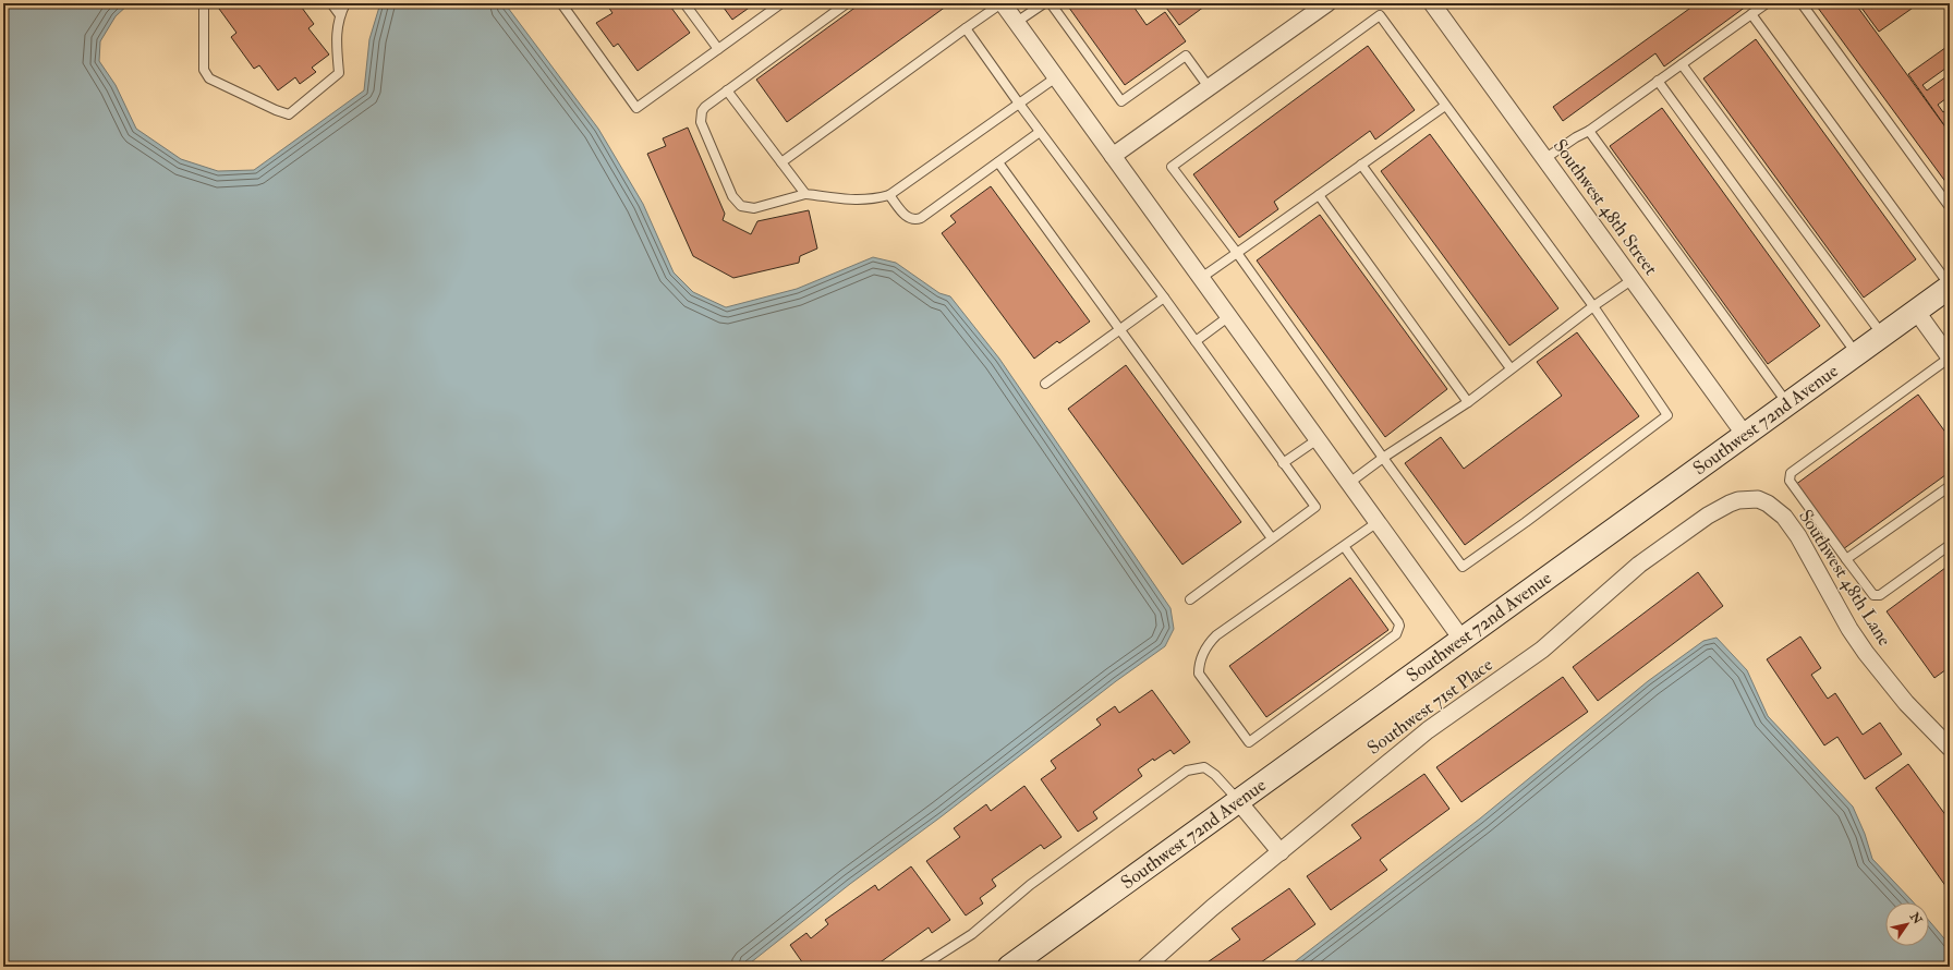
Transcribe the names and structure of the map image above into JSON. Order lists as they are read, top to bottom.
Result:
{
  "streets": {
    "street": [
      "Southwest 48th Street",
      "Southwest 72nd Avenue",
      "Southwest 48th Lane",
      "Southwest 71st Place"
    ]
  },
  "crossings": [
    ["Southwest 48th Street", "Southwest 72nd Avenue"],
    ["Southwest 48th Lane", "Southwest 71st Place"]
  ],
  "north": "top right"
}
